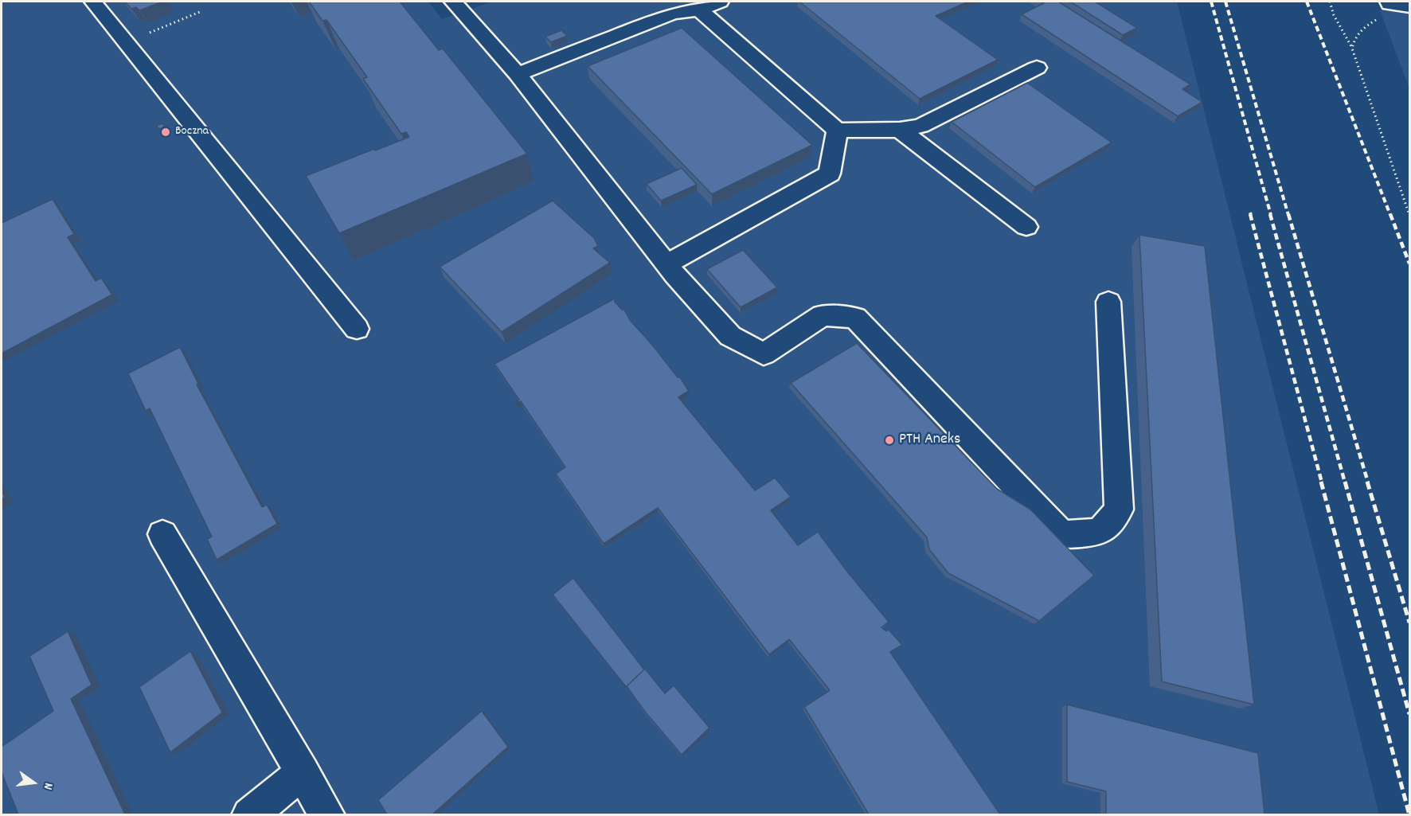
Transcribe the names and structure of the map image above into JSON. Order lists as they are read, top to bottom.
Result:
{
  "places": ["Boczna", "PTH Aneks"],
  "north": "right"
}
